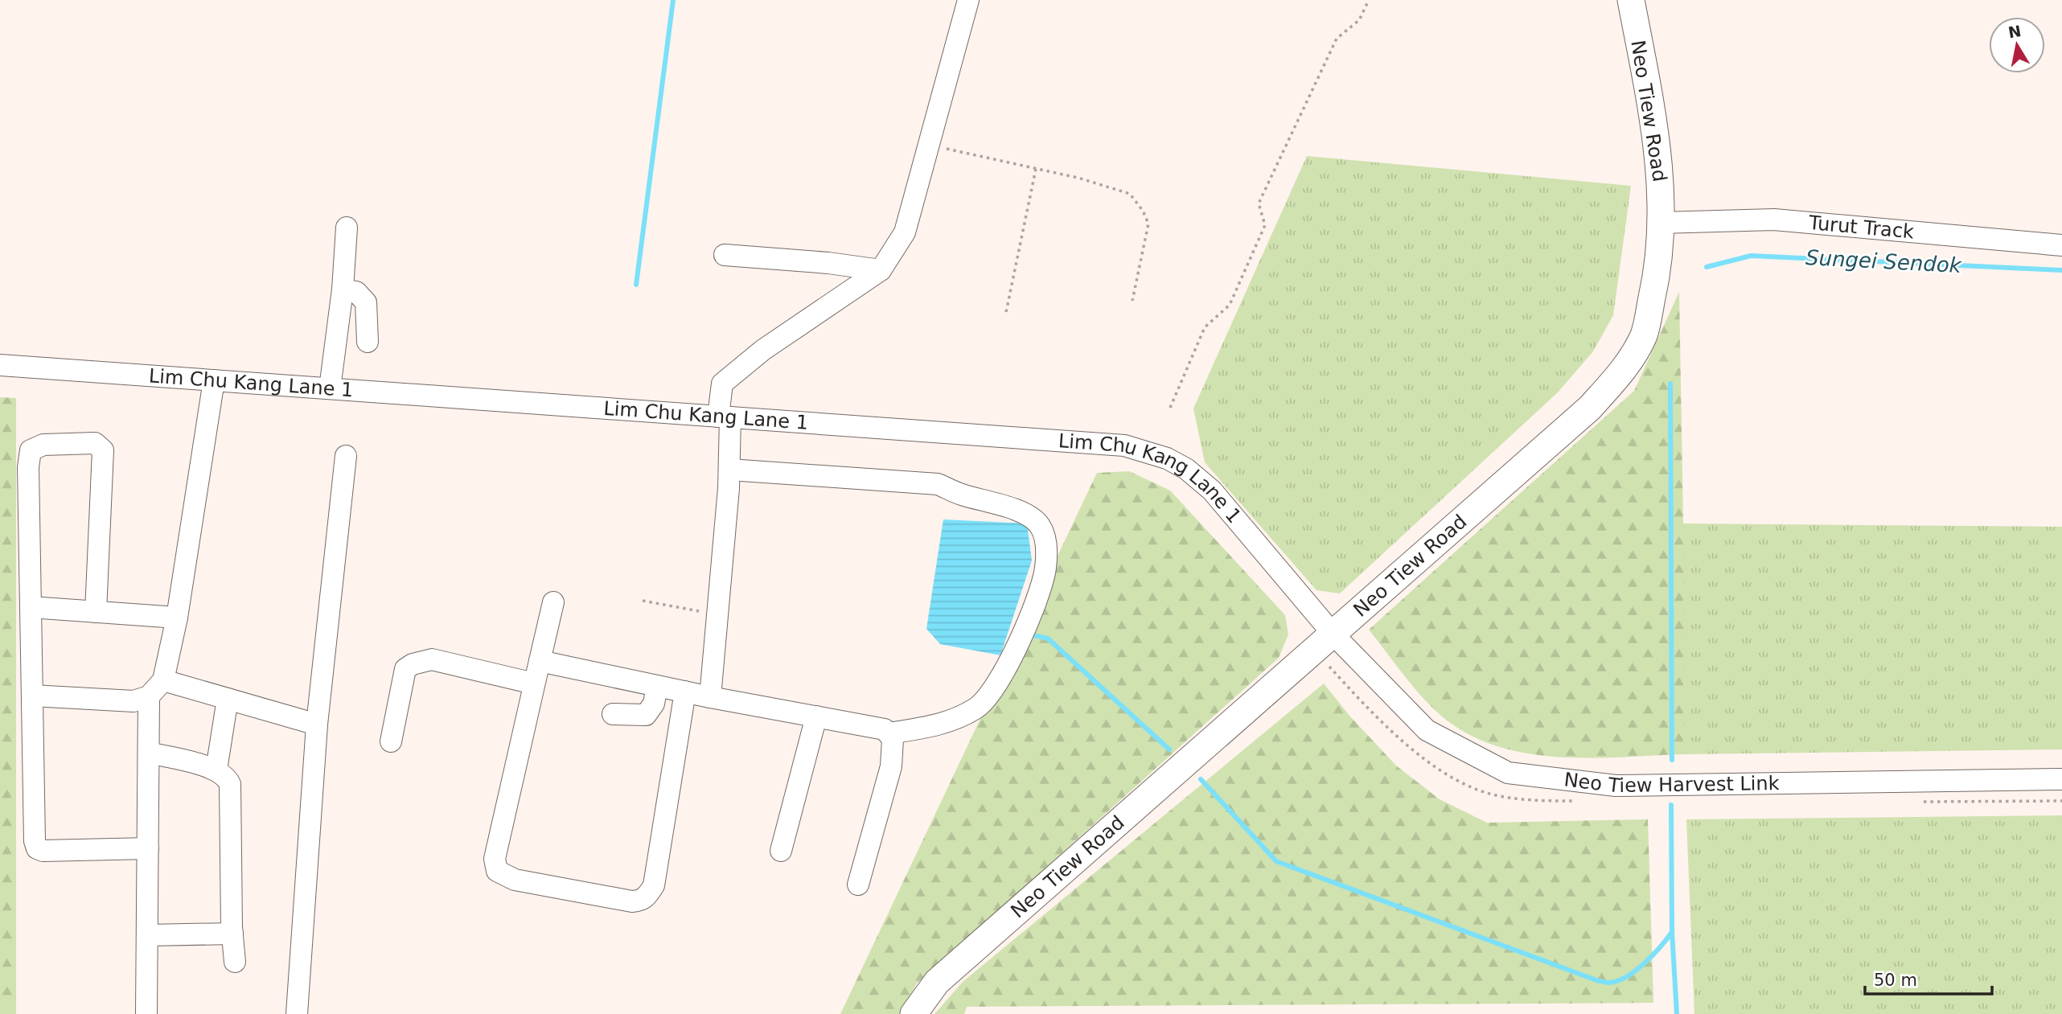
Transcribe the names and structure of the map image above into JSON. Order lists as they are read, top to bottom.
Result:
{
  "streets": {
    "main road": ["Neo Tiew Road"],
    "street": ["Turut Track", "Lim Chu Kang Lane 1", "Neo Tiew Harvest Link"]
  },
  "crossings": [
    ["Neo Tiew Road", "Turut Track"],
    ["Neo Tiew Road", "Lim Chu Kang Lane 1"],
    ["Neo Tiew Road", "Neo Tiew Harvest Link"],
    ["Lim Chu Kang Lane 1", "Neo Tiew Harvest Link"]
  ],
  "water": ["Sungei Sendok"],
  "scale_bar": "50 m",
  "north": "top"
}
